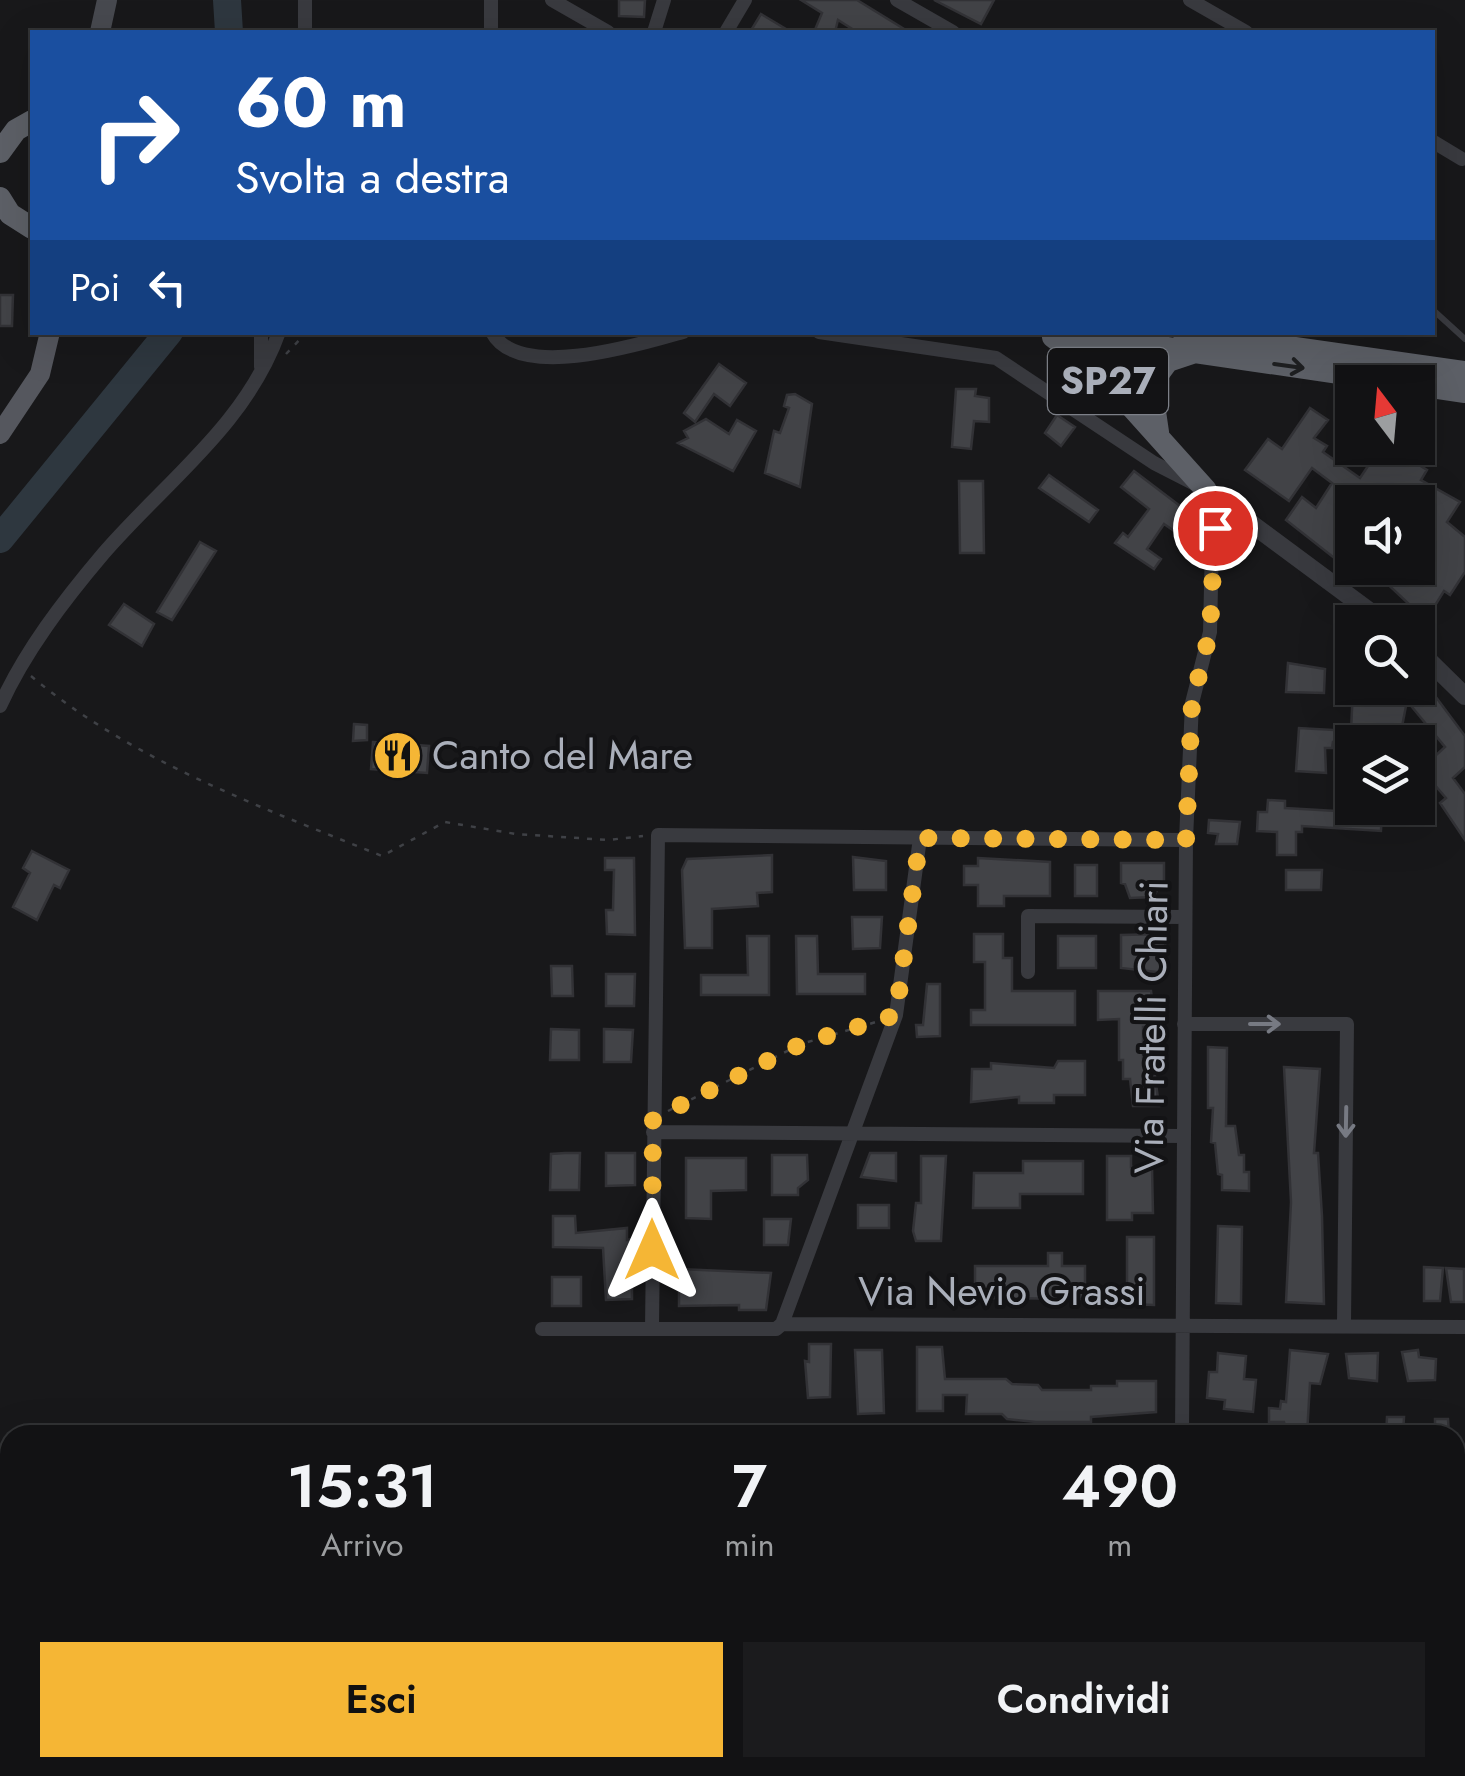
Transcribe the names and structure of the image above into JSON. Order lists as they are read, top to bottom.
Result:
{
  "streets": {
    "highway": ["SP27"],
    "street": ["Via Fratelli Chiari", "Via Nevio Grassi"]
  },
  "crossings": [
    ["SP27", "Via Fratelli Chiari"],
    ["Via Fratelli Chiari", "Via Nevio Grassi"]
  ],
  "places": {
    "restaurant": ["Canto del Mare"]
  },
  "north": "top",
  "page": {
    "turn": ["60 m", "Svolta a destra"],
    "then": "Poi",
    "eta": [
      "15:31",
      "Arrivo",
      "7",
      "min",
      "490",
      "m"
    ],
    "buttons": ["Esci", "Condividi"]
  }
}
